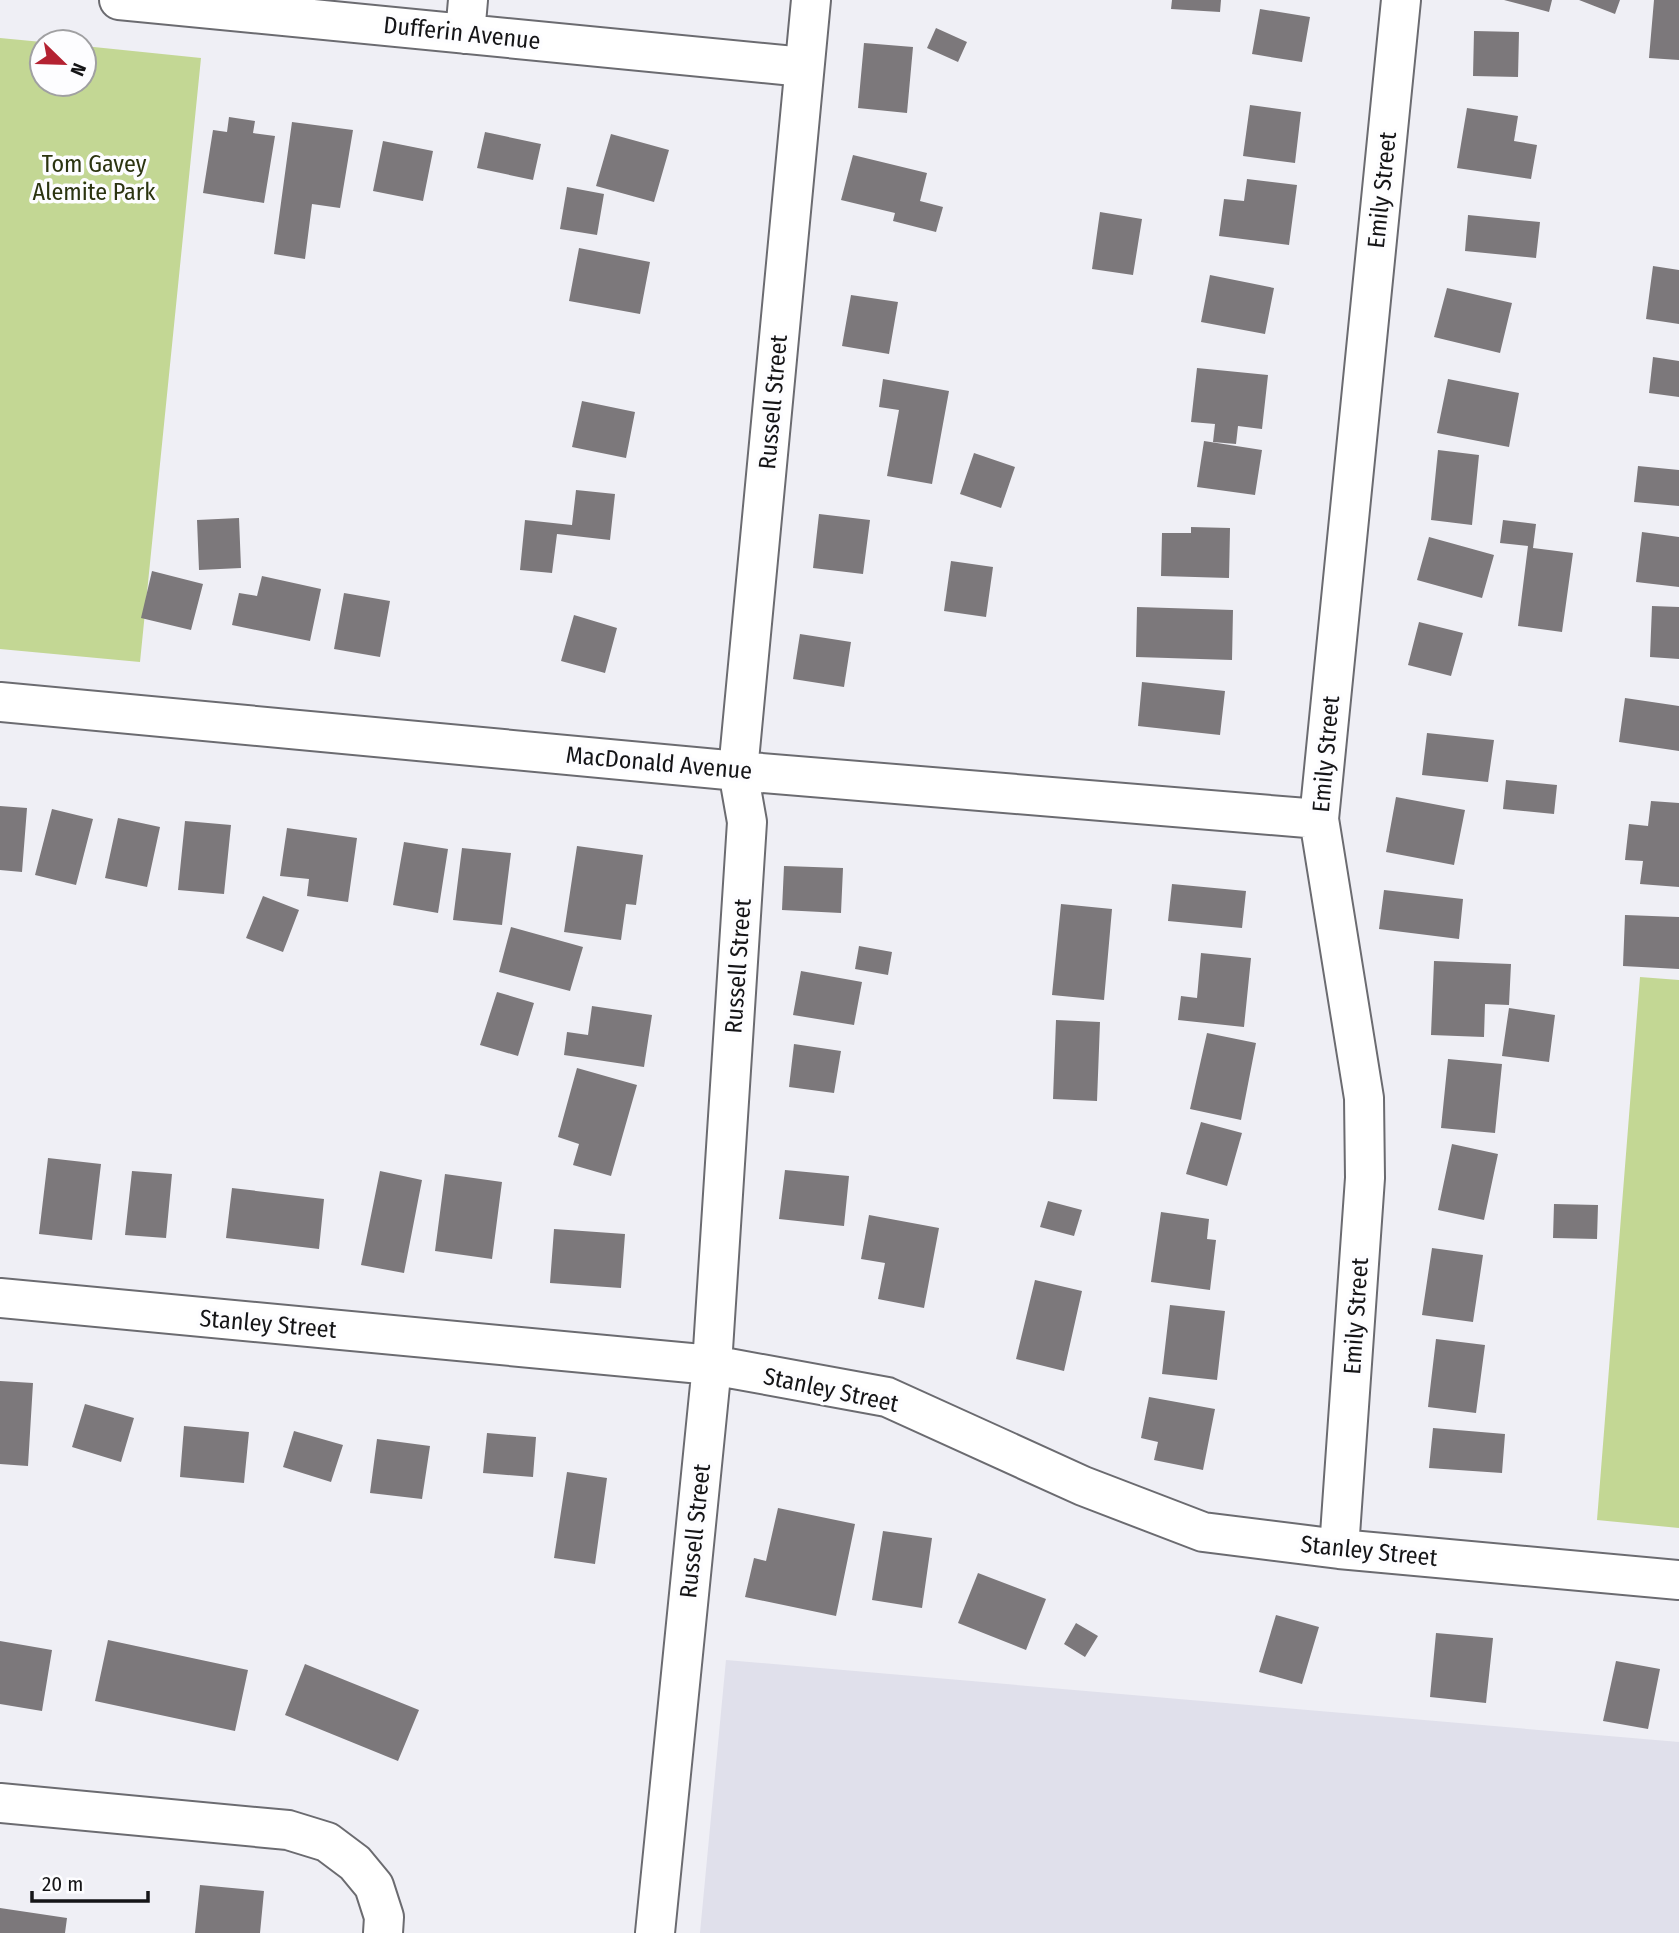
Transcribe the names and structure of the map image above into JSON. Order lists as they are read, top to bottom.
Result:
{
  "streets": {
    "street": [
      "Dufferin Avenue",
      "Emily Street",
      "Russell Street",
      "MacDonald Avenue",
      "Stanley Street"
    ]
  },
  "crossings": [
    ["Dufferin Avenue", "Russell Street"],
    ["Emily Street", "MacDonald Avenue"],
    ["Emily Street", "Stanley Street"],
    ["Russell Street", "MacDonald Avenue"],
    ["Russell Street", "Stanley Street"]
  ],
  "parks": ["Tom Gavey Alemite Park"],
  "scale_bar": "20 m",
  "north": "bottom right"
}
